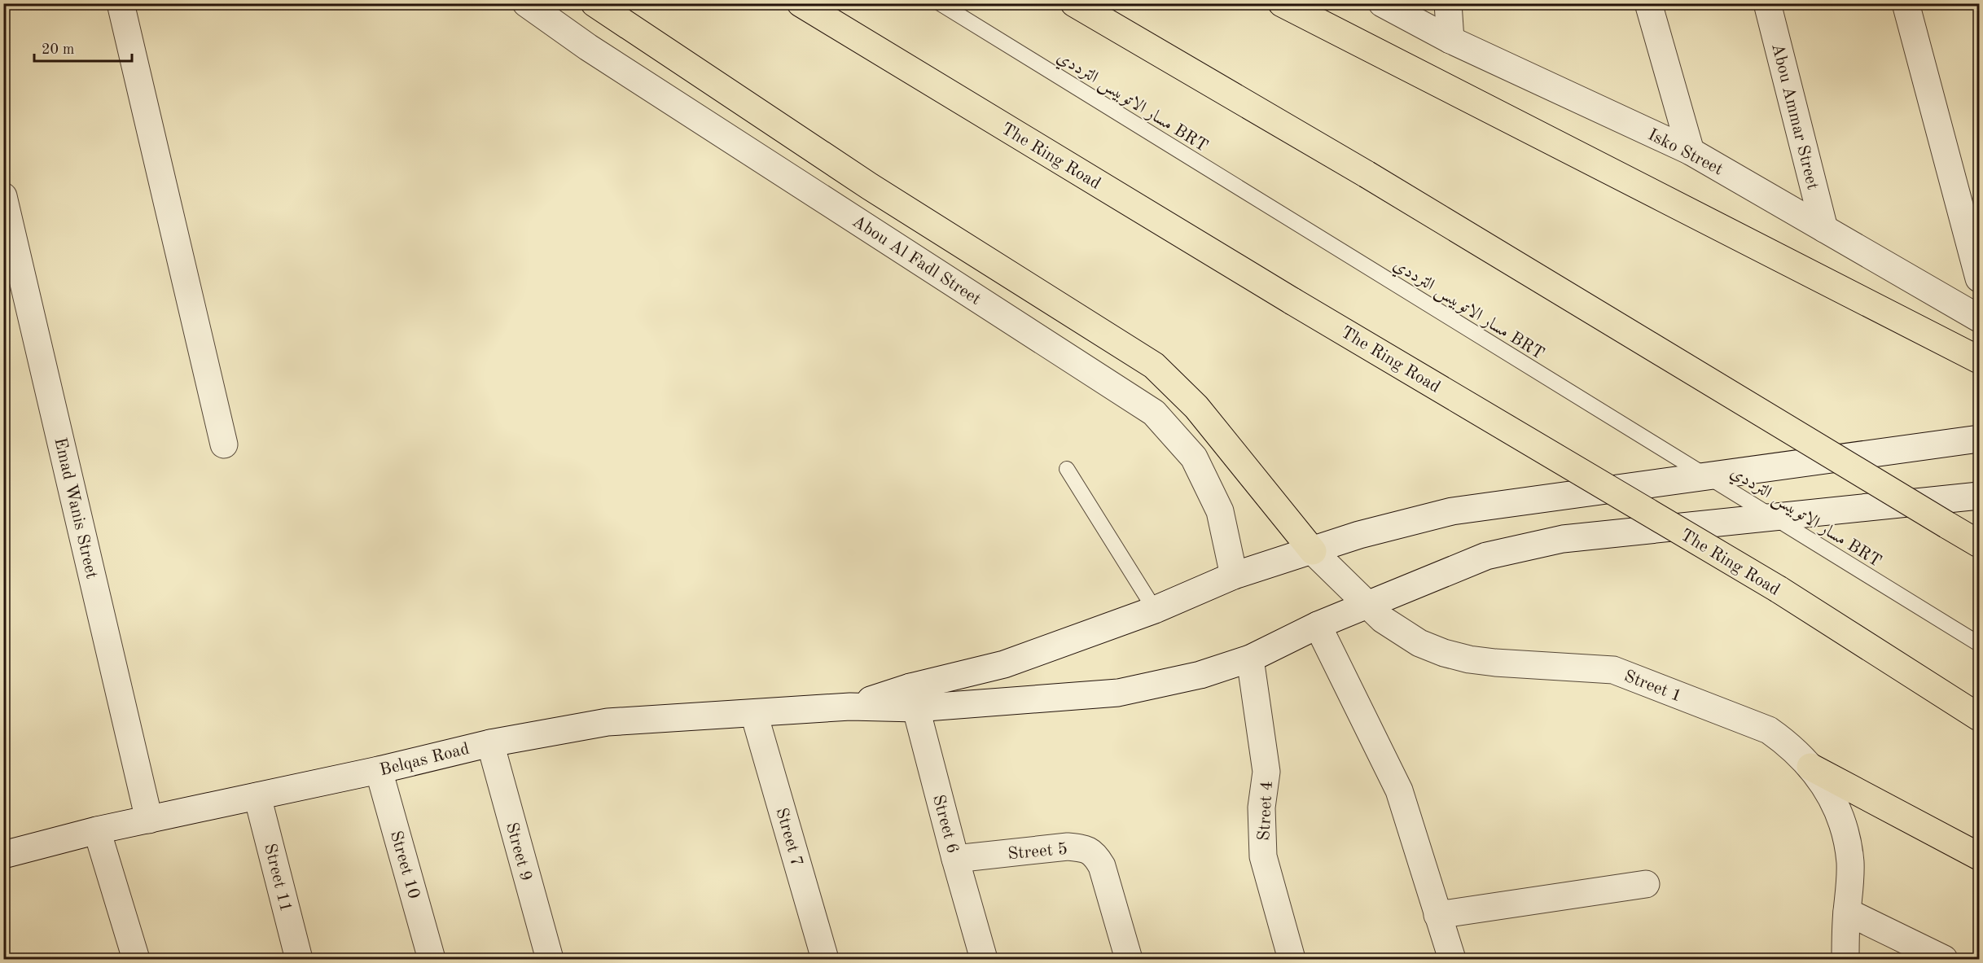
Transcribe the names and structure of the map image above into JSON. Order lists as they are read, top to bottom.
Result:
{
  "streets": {
    "highway": ["The Ring Road"],
    "street": [
      "Abou Ammar Street",
      "Isko Street",
      "Abou Al Fadl Street",
      "Emad Wanis Street",
      "Street 1",
      "Belqas Road",
      "Street 4",
      "Street 6",
      "Street 7",
      "Street 5",
      "Street 9",
      "Street 10",
      "Street 11"
    ],
    "lane": ["مسار الاتوبيس الترددي BRT"]
  },
  "crossings": [
    ["Abou Ammar Street", "Isko Street"],
    ["Emad Wanis Street", "Belqas Road"],
    ["Belqas Road", "Street 6"],
    ["Belqas Road", "Street 7"],
    ["Belqas Road", "Street 9"],
    ["Belqas Road", "Street 10"],
    ["Belqas Road", "Street 11"],
    ["Street 6", "Street 5"]
  ],
  "scale_bar": "20 m"
}
